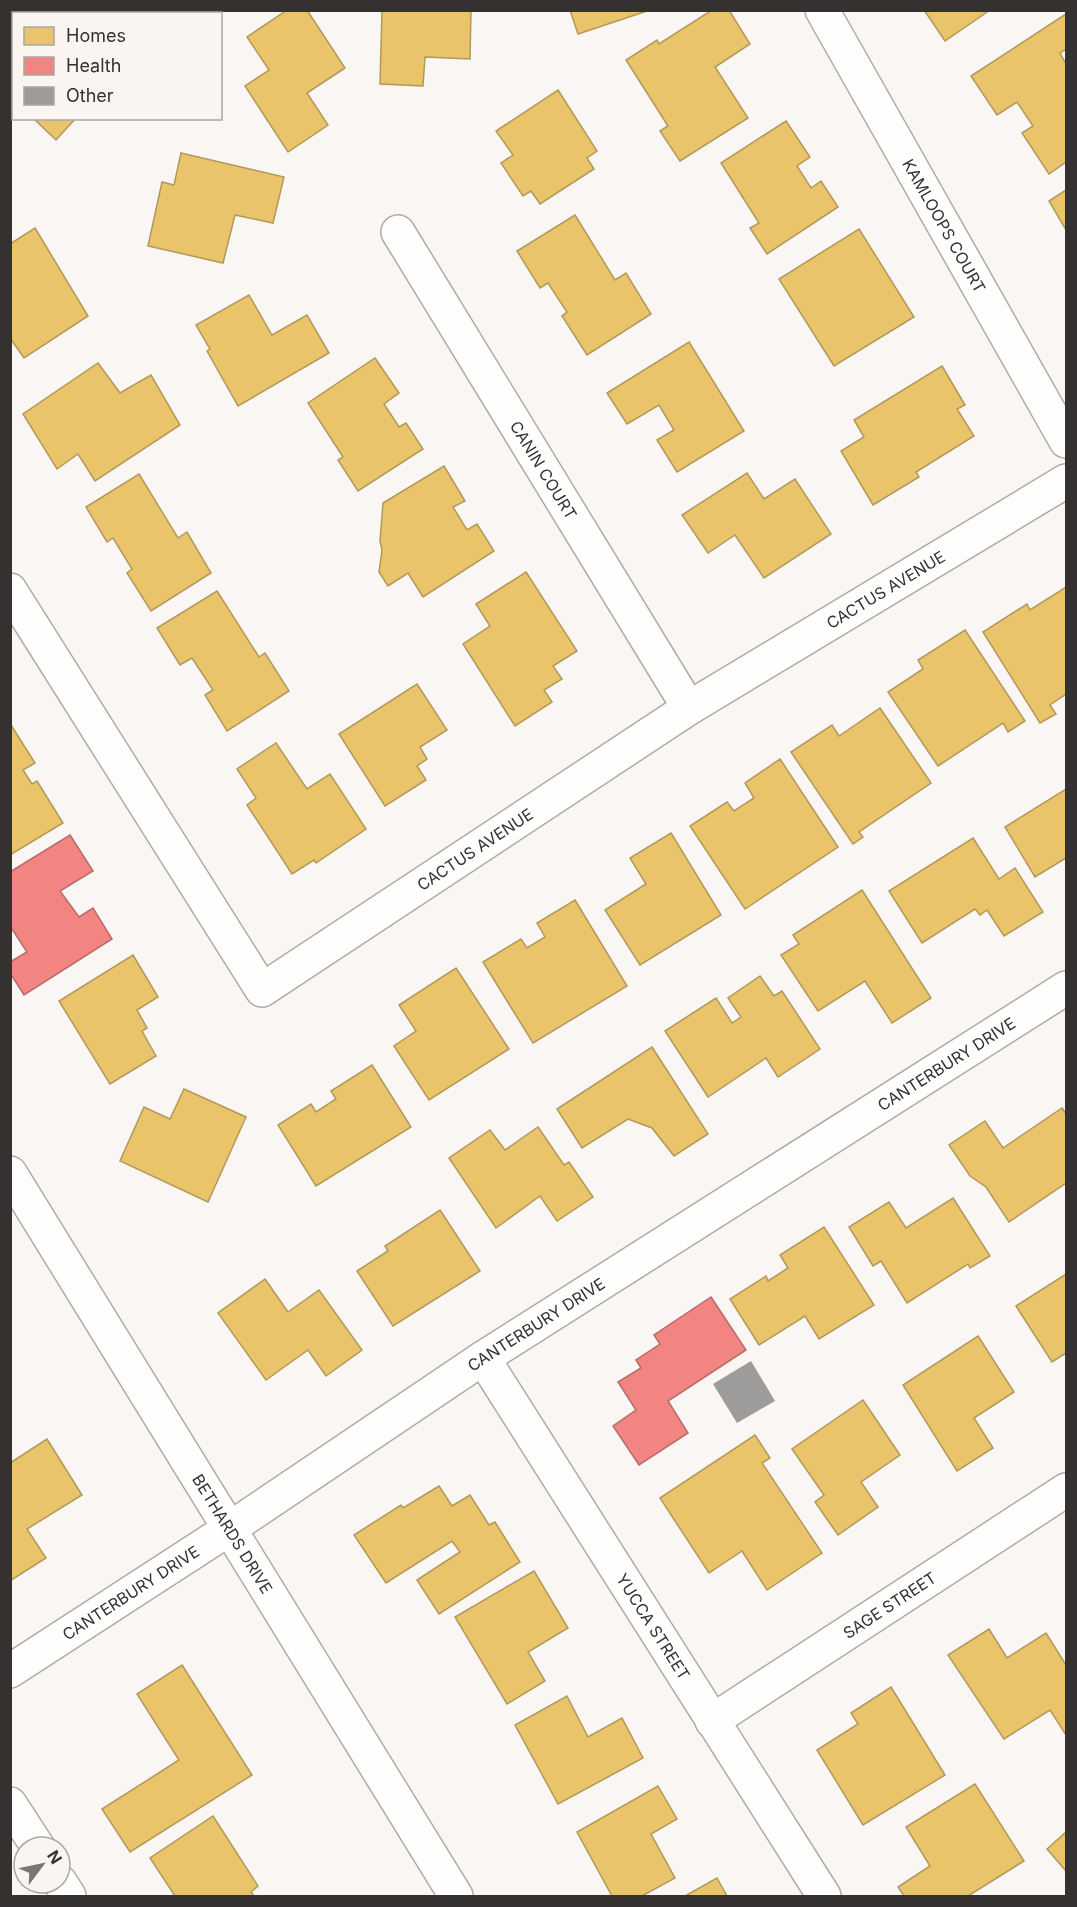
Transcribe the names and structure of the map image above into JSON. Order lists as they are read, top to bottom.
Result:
{
  "streets": {
    "street": [
      "KAMLOOPS COURT",
      "CANIN COURT",
      "CACTUS AVENUE",
      "CANTERBURY DRIVE",
      "BETHARDS DRIVE",
      "SAGE STREET",
      "YUCCA STREET"
    ]
  },
  "crossings": [
    ["CANIN COURT", "CACTUS AVENUE"],
    ["CANTERBURY DRIVE", "BETHARDS DRIVE"],
    ["CANTERBURY DRIVE", "YUCCA STREET"],
    ["SAGE STREET", "YUCCA STREET"]
  ],
  "legend": ["Homes", "Health", "Other"],
  "north": "top right"
}
